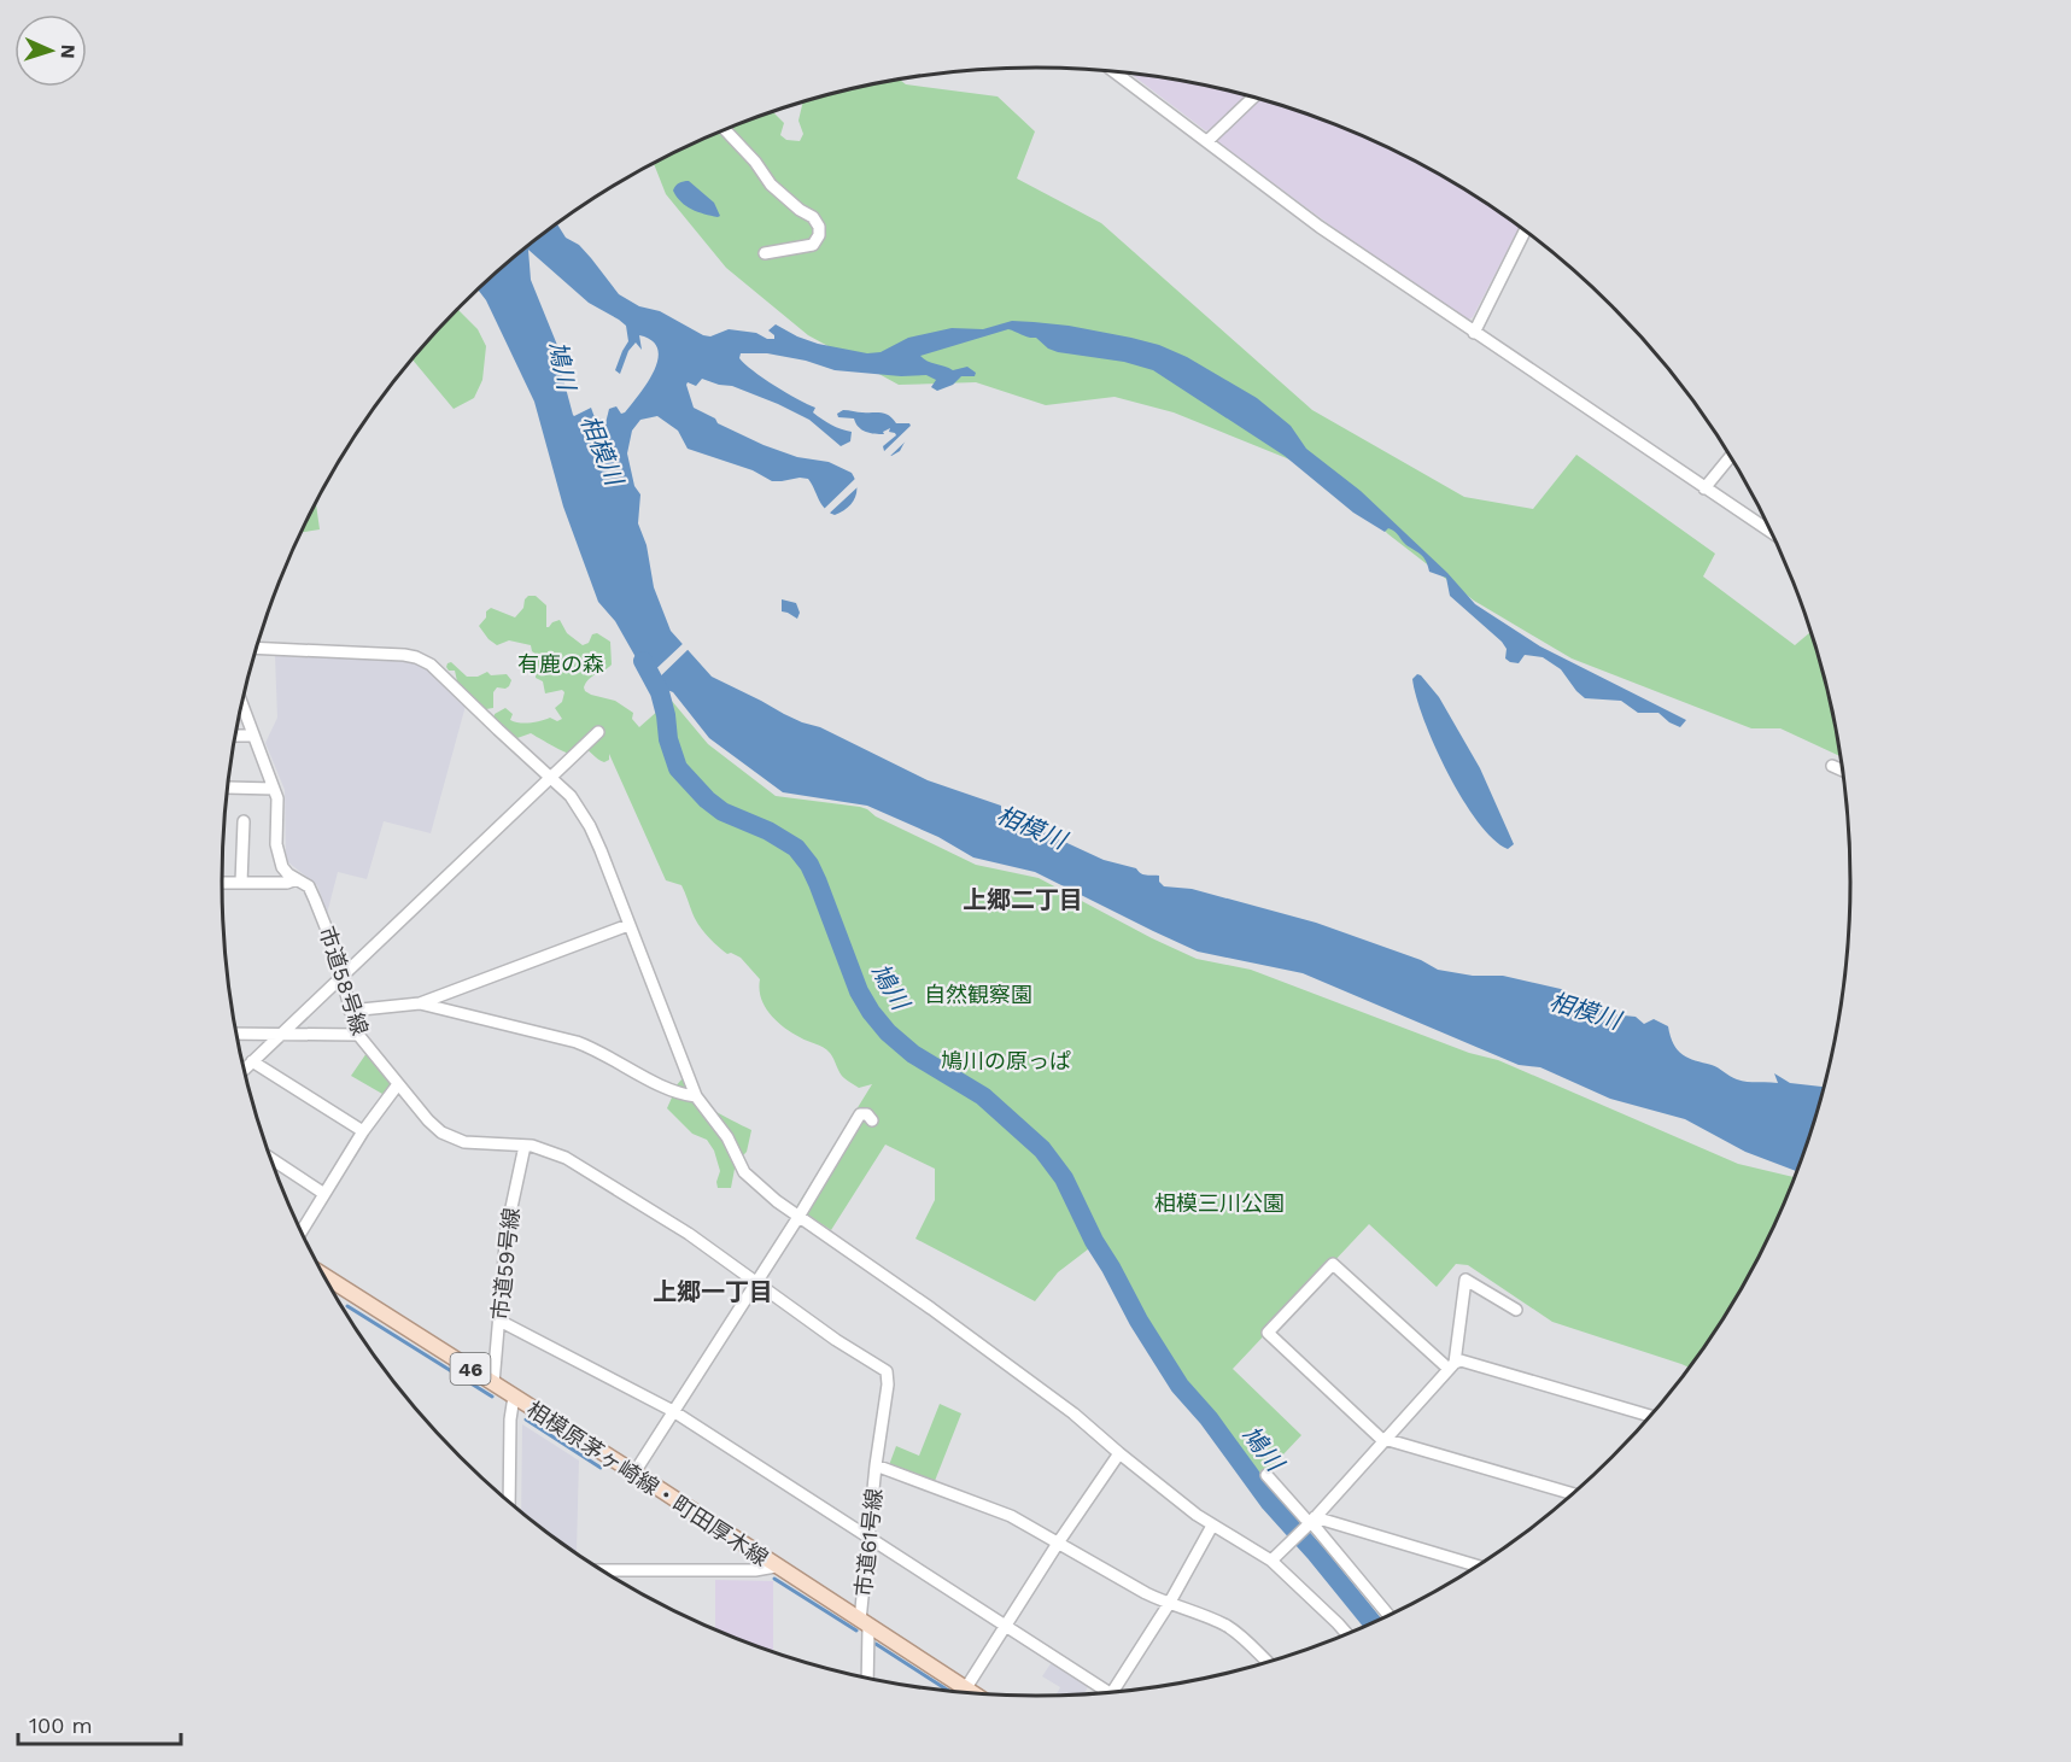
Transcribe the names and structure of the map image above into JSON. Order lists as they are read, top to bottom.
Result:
{
  "streets": {
    "main road": ["46", "相模原茅ヶ崎線・町田厚木線"],
    "street": ["市道58号線", "市道59号線", "市道61号線"]
  },
  "crossings": [
    ["市道58号線", "市道59号線"],
    ["市道58号線", "市道61号線"],
    ["市道59号線", "相模原茅ヶ崎線・町田厚木線"],
    ["相模原茅ヶ崎線・町田厚木線", "市道61号線"]
  ],
  "districts": ["上郷二丁目", "上郷一丁目"],
  "water": ["鳩川", "相模川"],
  "parks": [
    "有鹿の森",
    "自然観察園",
    "鳩川の原っぱ",
    "相模三川公園"
  ],
  "scale_bar": "100 m",
  "north": "right"
}
